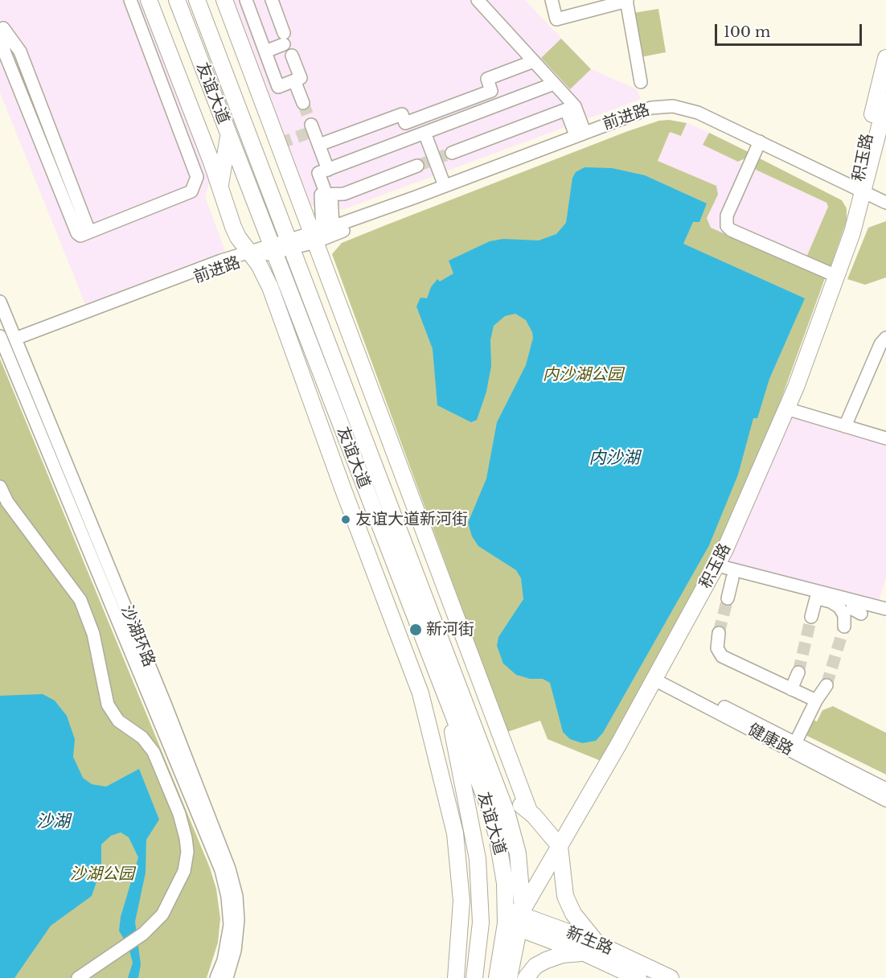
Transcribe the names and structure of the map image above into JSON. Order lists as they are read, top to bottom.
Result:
{
  "streets": {
    "main road": ["友谊大道", "积玉路", "新生路"],
    "street": ["前进路", "沙湖环路", "健康路"]
  },
  "crossings": [
    ["友谊大道", "前进路"],
    ["友谊大道", "积玉路"],
    ["友谊大道", "新生路"],
    ["前进路", "积玉路"],
    ["前进路", "沙湖环路"],
    ["积玉路", "健康路"],
    ["积玉路", "新生路"]
  ],
  "water": ["内沙湖", "沙湖"],
  "parks": ["内沙湖公园", "沙湖公园"],
  "places": ["友谊大道新河街", "新河街"],
  "scale_bar": "100 m"
}
